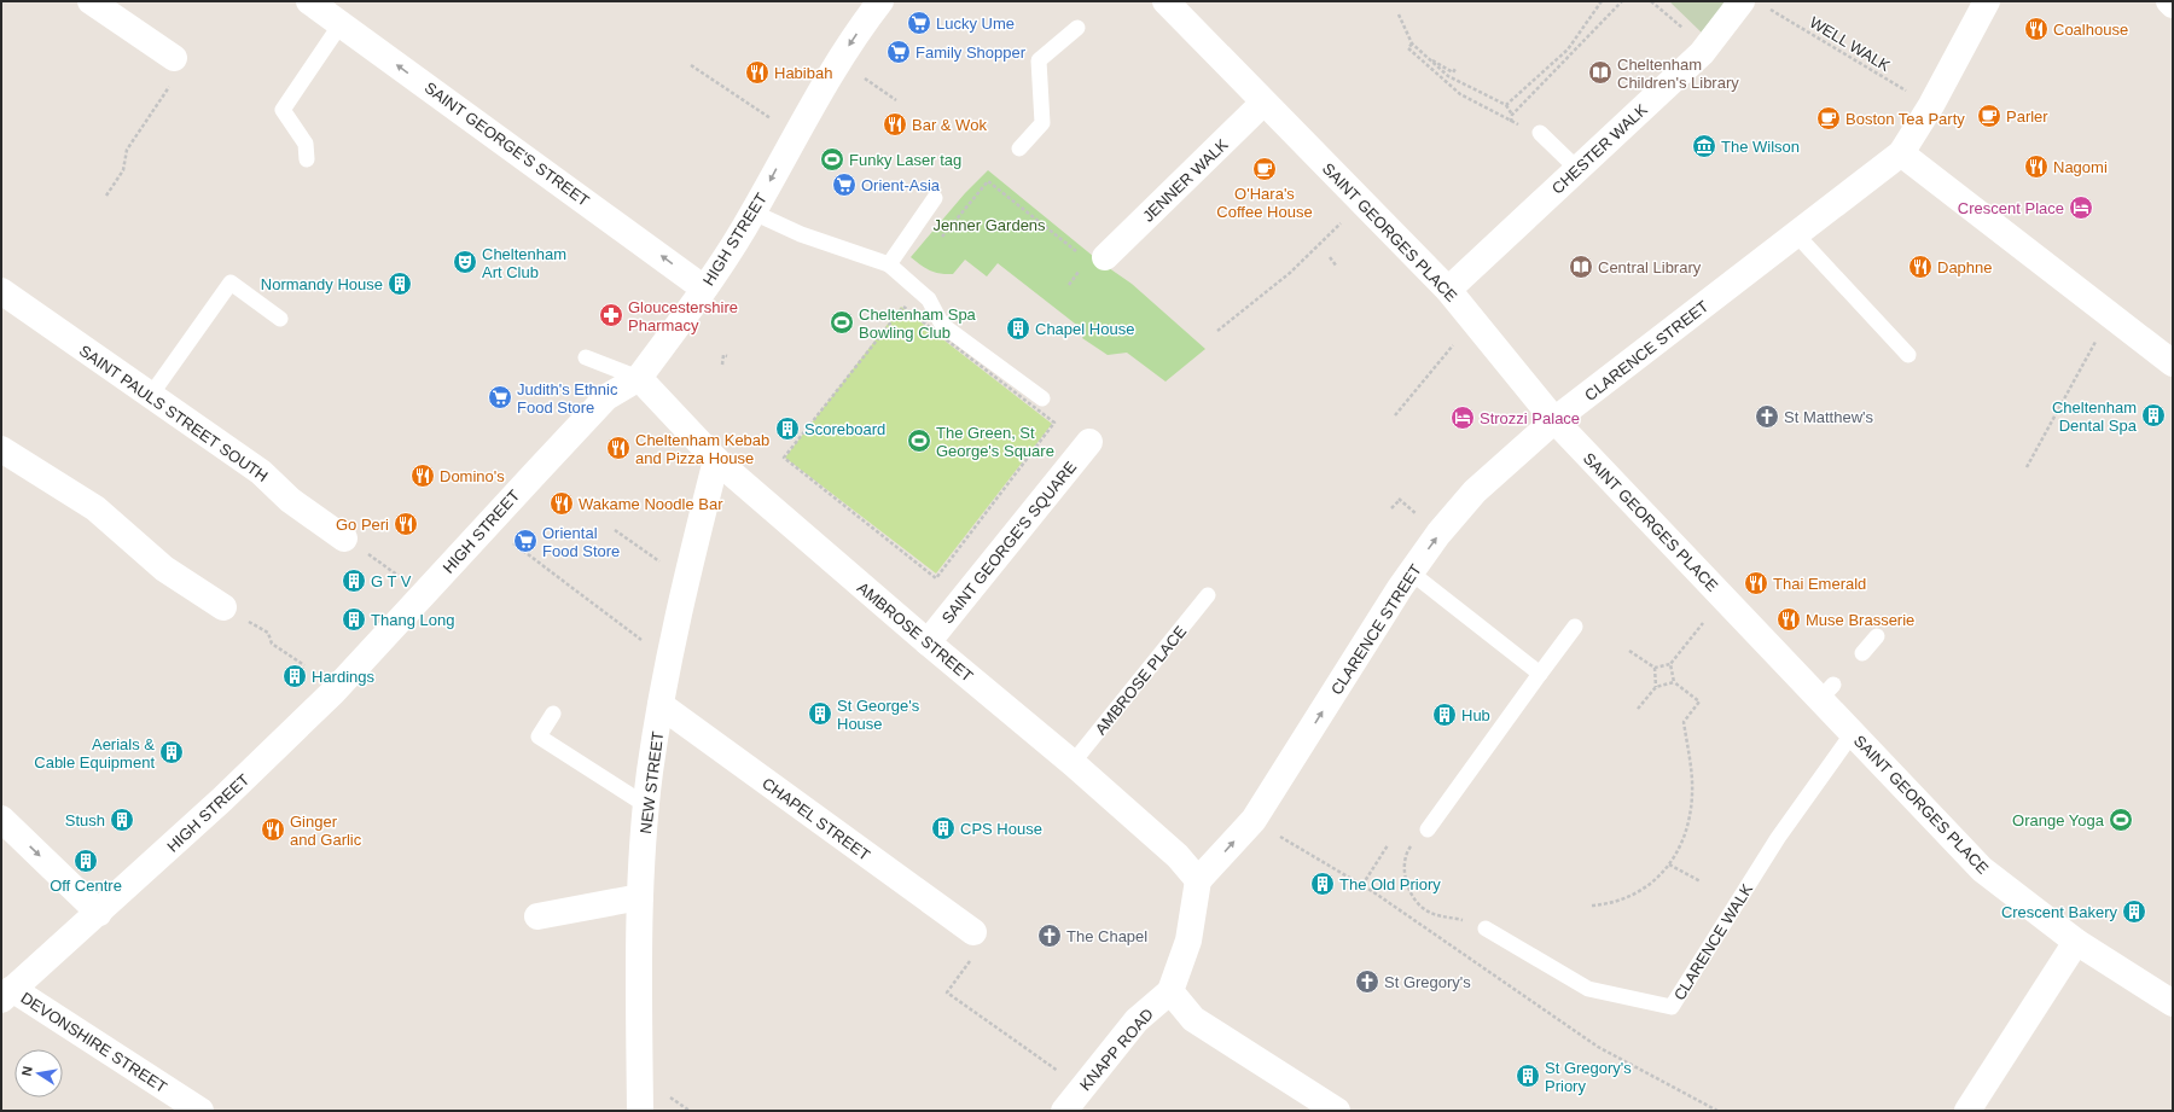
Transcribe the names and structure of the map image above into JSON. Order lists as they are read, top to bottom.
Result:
{
  "streets": {
    "street": [
      "SAINT GEORGE'S STREET",
      "CHESTER WALK",
      "JENNER WALK",
      "SAINT GEORGES PLACE",
      "HIGH STREET",
      "CLARENCE STREET",
      "SAINT PAULS STREET SOUTH",
      "SAINT GEORGE'S SQUARE",
      "AMBROSE STREET",
      "NEW STREET",
      "CHAPEL STREET",
      "DEVONSHIRE STREET",
      "KNAPP ROAD"
    ],
    "lane": ["AMBROSE PLACE", "CLARENCE WALK"],
    "path": ["WELL WALK"]
  },
  "crossings": [
    ["WELL WALK", "CHESTER WALK"],
    ["WELL WALK", "CLARENCE STREET"],
    ["SAINT GEORGE'S STREET", "HIGH STREET"],
    ["CHESTER WALK", "SAINT GEORGES PLACE"],
    ["JENNER WALK", "SAINT GEORGES PLACE"],
    ["SAINT GEORGES PLACE", "CLARENCE STREET"],
    ["SAINT GEORGES PLACE", "CLARENCE WALK"],
    ["HIGH STREET", "AMBROSE STREET"],
    ["HIGH STREET", "DEVONSHIRE STREET"],
    ["CLARENCE STREET", "AMBROSE STREET"],
    ["SAINT GEORGE'S SQUARE", "AMBROSE STREET"],
    ["AMBROSE STREET", "AMBROSE PLACE"],
    ["AMBROSE STREET", "NEW STREET"],
    ["NEW STREET", "CHAPEL STREET"]
  ],
  "one_way": ["SAINT GEORGE'S STREET", "CLARENCE STREET"],
  "parks": ["Jenner Gardens"],
  "places": {
    "supermarket": [
      "Lucky Ume",
      "Family Shopper",
      "Orient-Asia",
      "Judith's Ethnic Food Store",
      "Oriental Food Store"
    ],
    "restaurant": [
      "Coalhouse",
      "Habibah",
      "Bar & Wok",
      "Nagomi",
      "Daphne",
      "Cheltenham Kebab and Pizza House",
      "Domino's",
      "Wakame Noodle Bar",
      "Go Peri",
      "Thai Emerald",
      "Muse Brasserie",
      "Ginger and Garlic"
    ],
    "library": ["Cheltenham Children's Library", "Central Library"],
    "cafe": ["Parler", "Boston Tea Party", "O'Hara's Coffee House"],
    "museum": ["The Wilson"],
    "sports": [
      "Funky Laser tag",
      "Cheltenham Spa Bowling Club",
      "The Green, St George's Square",
      "Orange Yoga"
    ],
    "hotel": ["Crescent Place", "Strozzi Palace"],
    "theatre": ["Cheltenham Art Club"],
    "building": [
      "Normandy House",
      "Chapel House",
      "Cheltenham Dental Spa",
      "Scoreboard",
      "G T V",
      "Thang Long",
      "Hardings",
      "St George's House",
      "Hub",
      "Aerials & Cable Equipment",
      "Stush",
      "CPS House",
      "Off Centre",
      "The Old Priory",
      "Crescent Bakery",
      "St Gregory's Priory"
    ],
    "pharmacy": ["Gloucestershire Pharmacy"],
    "church": ["St Matthew's", "The Chapel", "St Gregory's"]
  },
  "north": "left"
}
